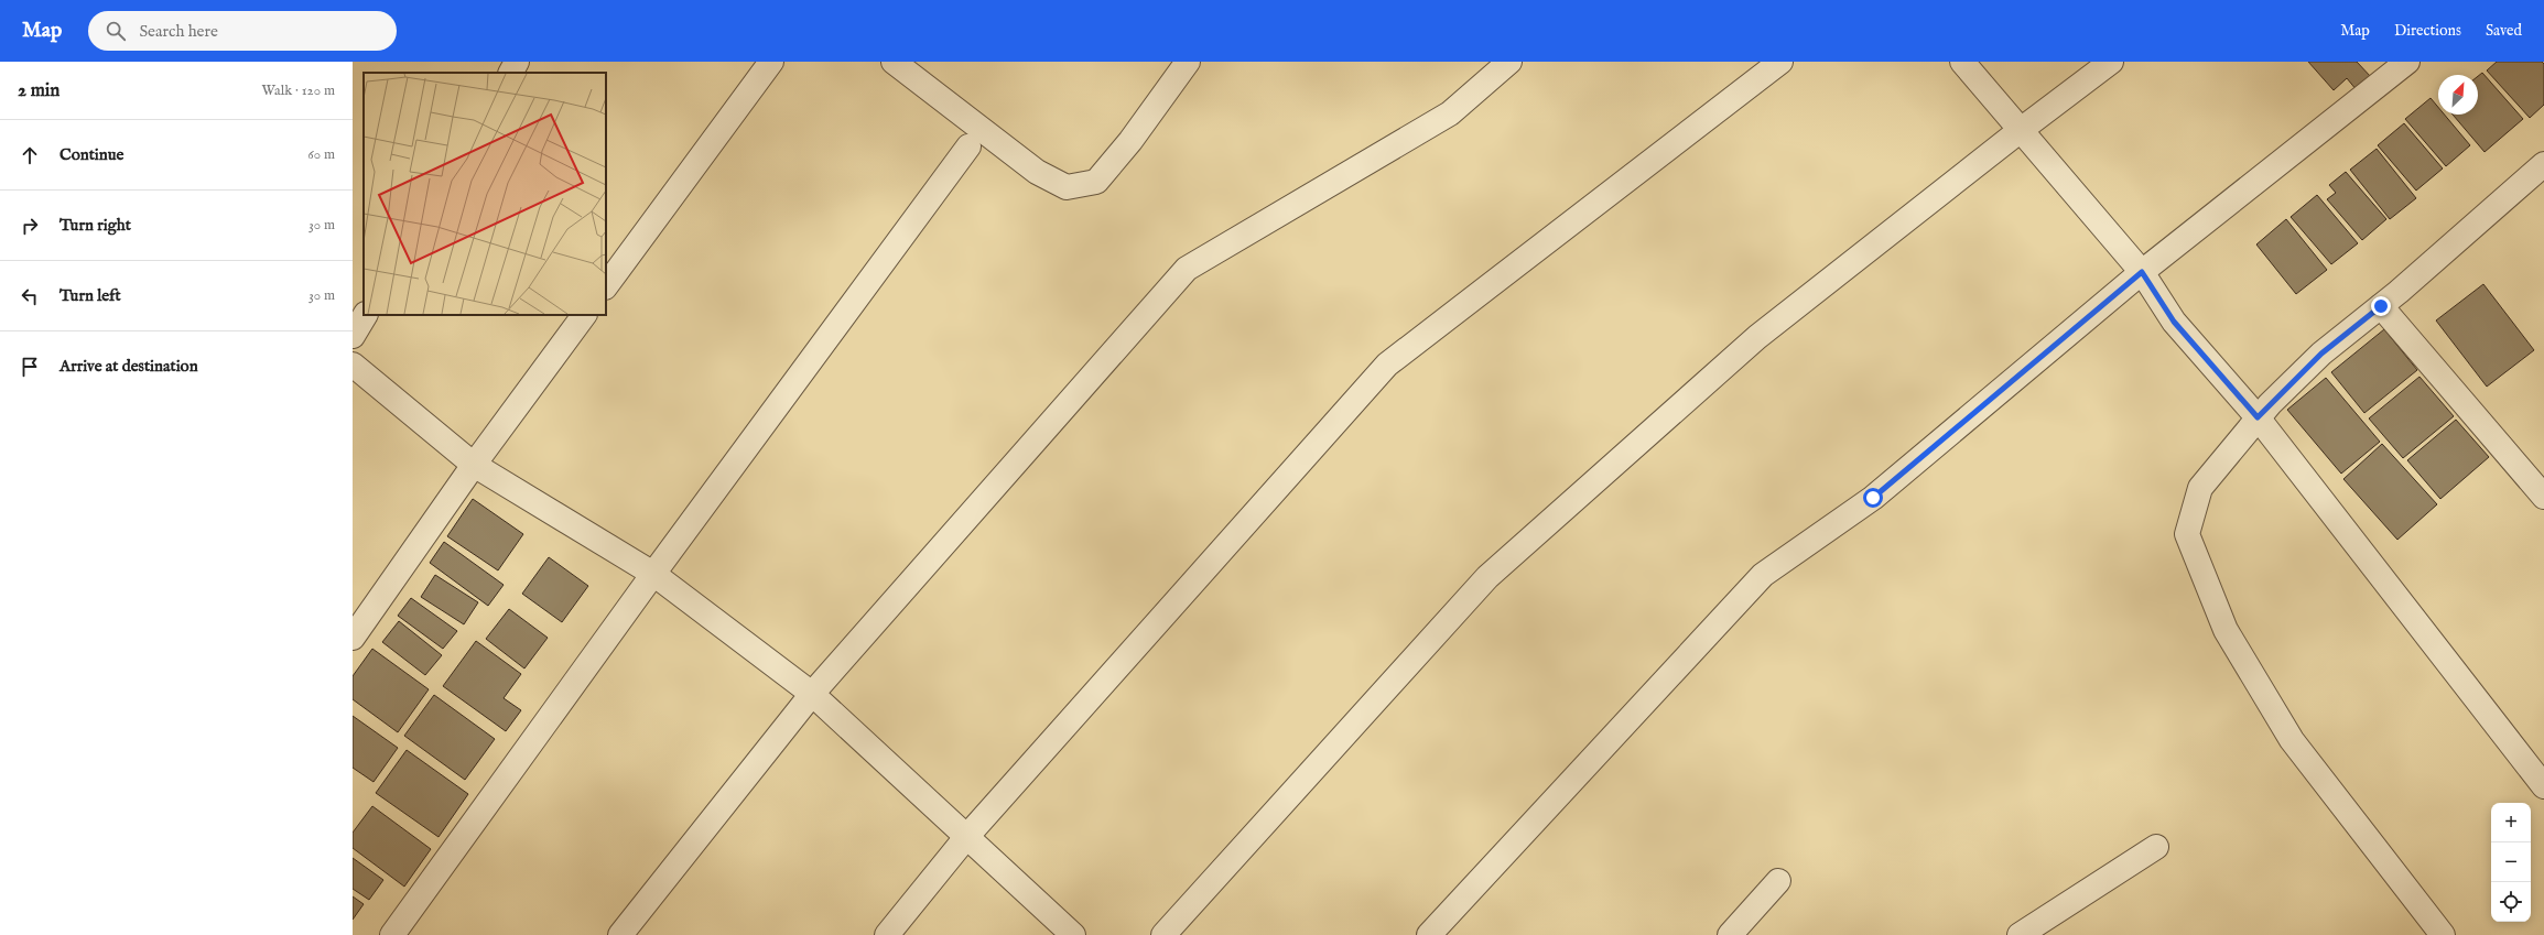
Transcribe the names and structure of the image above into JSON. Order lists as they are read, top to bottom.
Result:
{
  "north": "top right",
  "page": {
    "header": "Map",
    "search": "Search here",
    "nav": ["Map", "Directions", "Saved"],
    "heading": ["2 min", "Walk · 120 m"],
    "list": [
      ["Continue", "60 m"],
      ["Turn right", "30 m"],
      ["Turn left", "30 m"],
      "Arrive at destination"
    ],
    "map_buttons": ["+", "−"]
  }
}
